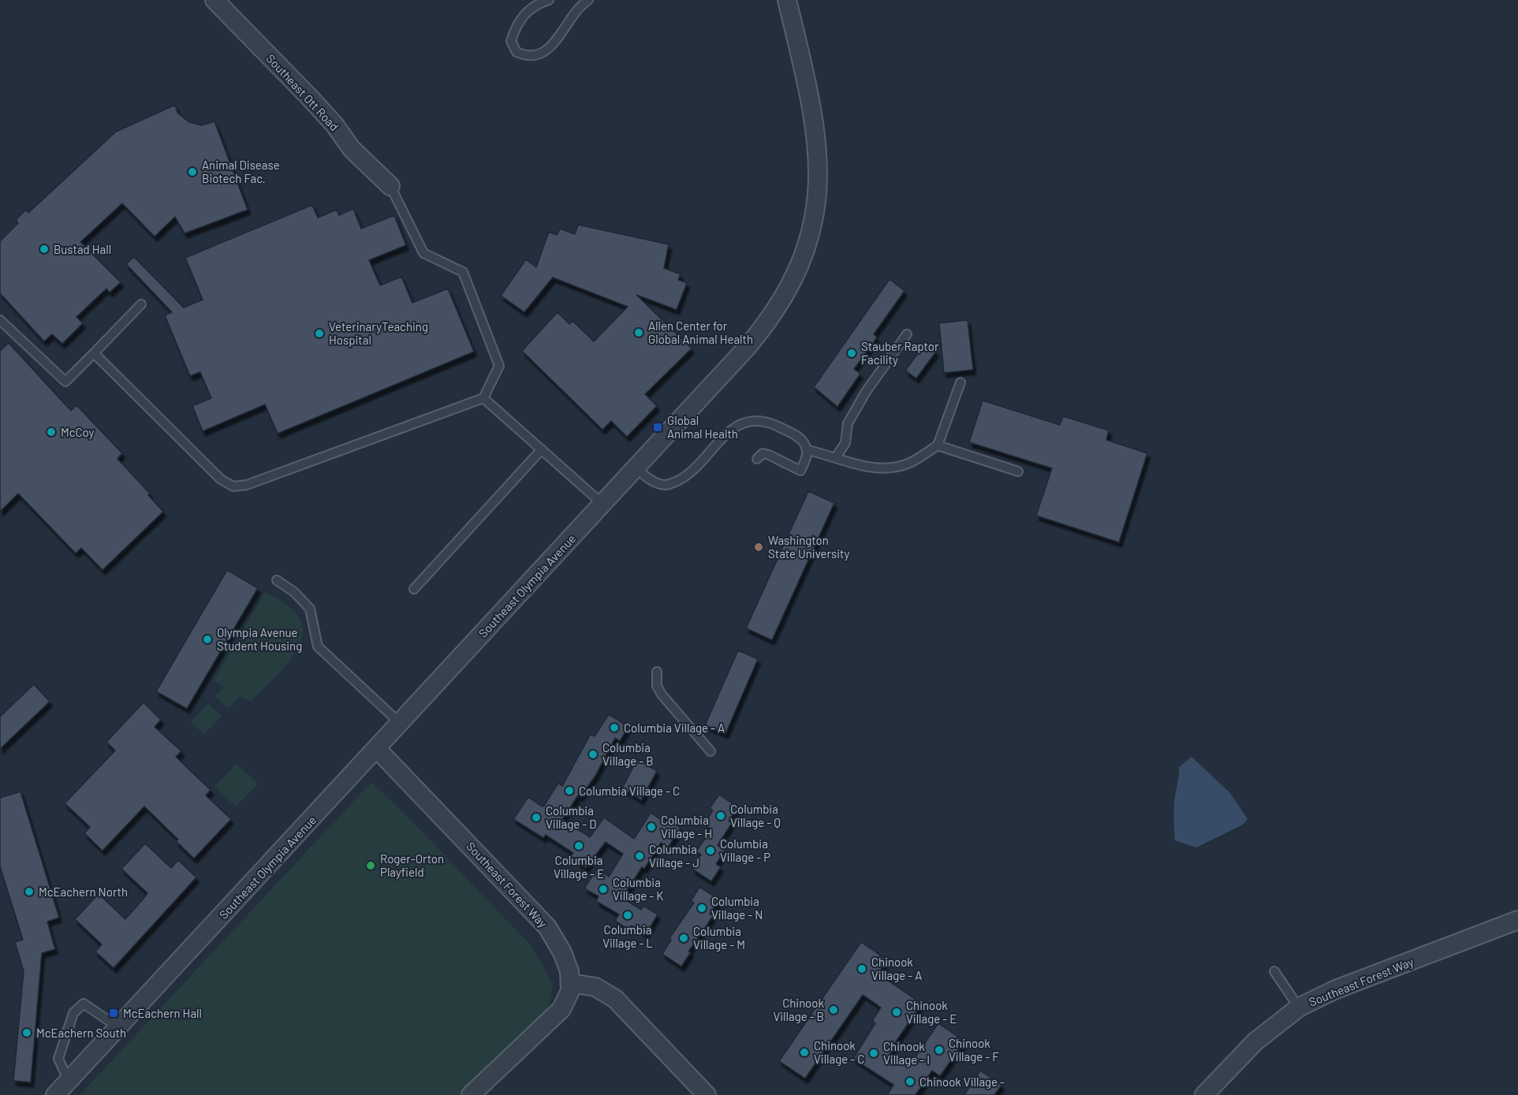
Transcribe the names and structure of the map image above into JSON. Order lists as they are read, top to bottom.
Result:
{
  "streets": {
    "street": ["Southeast Ott Road", "Southeast Olympia Avenue", "Southeast Forest Way"]
  },
  "crossings": [
    ["Southeast Olympia Avenue", "Southeast Forest Way"]
  ],
  "places": {
    "other": [
      "Animal Disease Biotech Fac.",
      "Bustad Hall",
      "Allen Center for Global Animal Health",
      "VeterinaryTeaching Hospital",
      "Stauber Raptor Facility",
      "McCoy",
      "Washington State University",
      "Olympia Avenue Student Housing",
      "Columbia Village - A",
      "Columbia Village - B",
      "Columbia Village - C",
      "Columbia Village - Q",
      "Columbia Village - D",
      "Columbia Village - H",
      "Columbia Village - E",
      "Columbia Village - P",
      "Columbia Village - J",
      "Roger-Orton Playfield",
      "Columbia Village - K",
      "McEachern North",
      "Columbia Village - N",
      "Columbia Village - L",
      "Columbia Village - M",
      "Chinook Village - A",
      "Chinook Village - B",
      "Chinook Village - E",
      "McEachern South",
      "Chinook Village - F",
      "Chinook Village - C",
      "Chinook Village - I",
      "Chinook Village -"
    ],
    "transit": ["Global Animal Health", "McEachern Hall"]
  }
}
